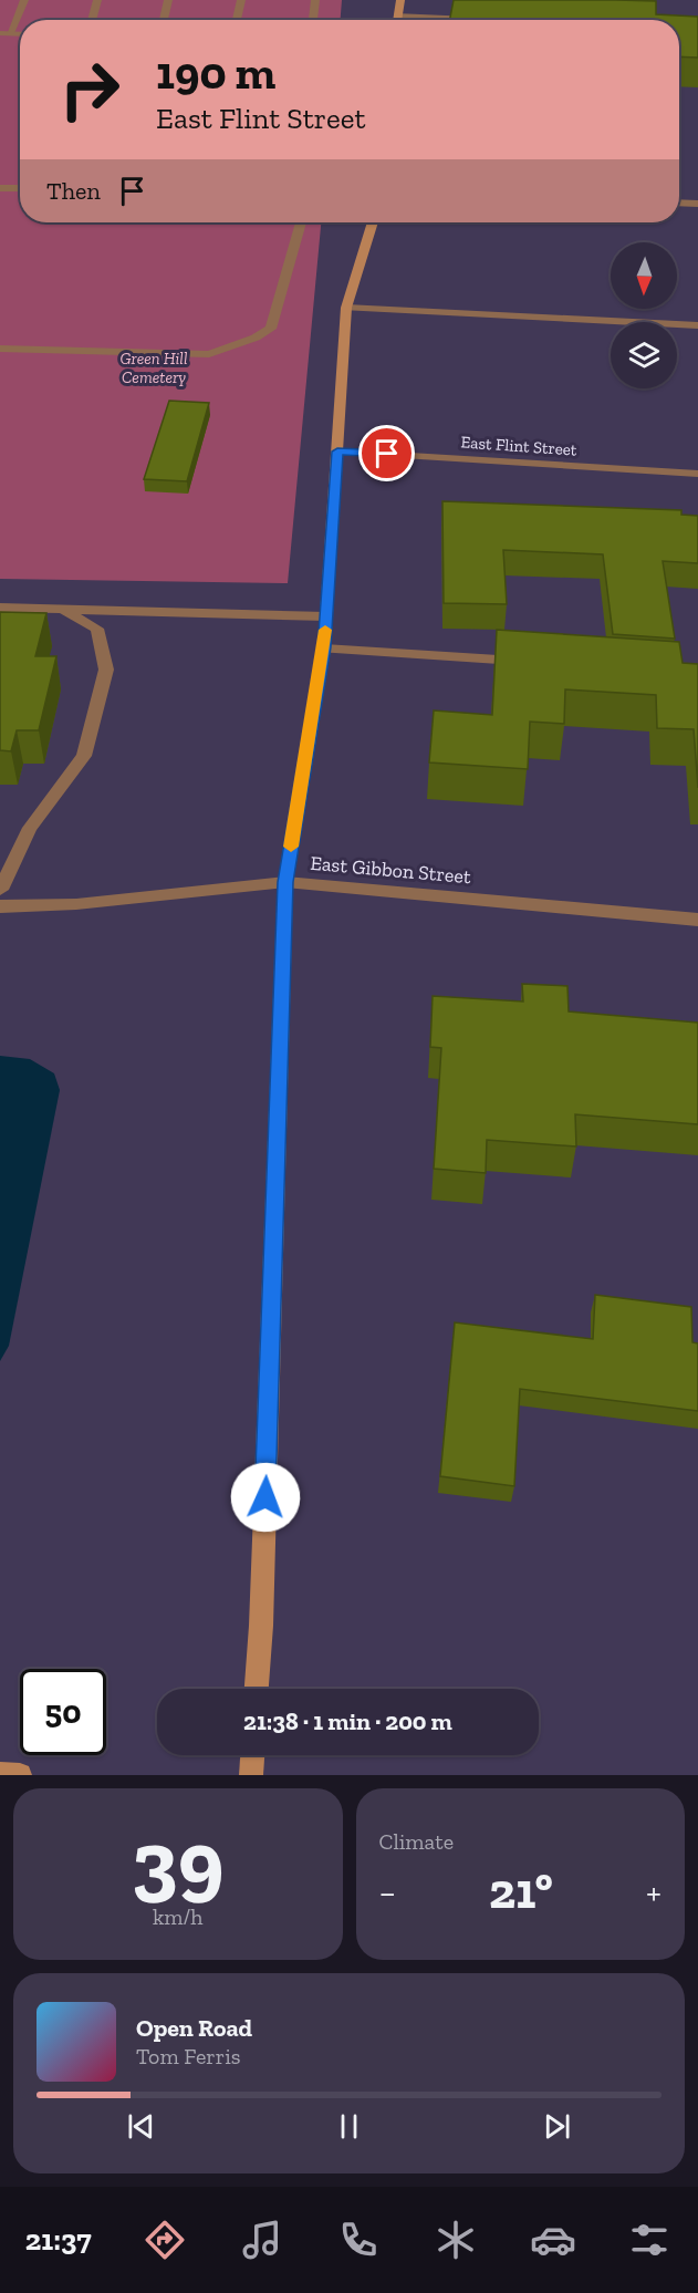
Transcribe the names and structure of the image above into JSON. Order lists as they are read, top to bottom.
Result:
{
  "streets": {
    "street": ["East Flint Street", "East Gibbon Street"]
  },
  "parks": ["Green Hill Cemetery"],
  "north": "bottom",
  "page": {
    "turn": ["190 m", "East Flint Street"],
    "then": "Then",
    "limit": "50",
    "trip": "21:38 · 1 min · 200 m",
    "tile": [
      ["39", "km/h"],
      "Climate"
    ],
    "heat": ["−", "21°", "+"],
    "song": ["Open Road", "Tom Ferris"],
    "tabs": "21:37"
  }
}
